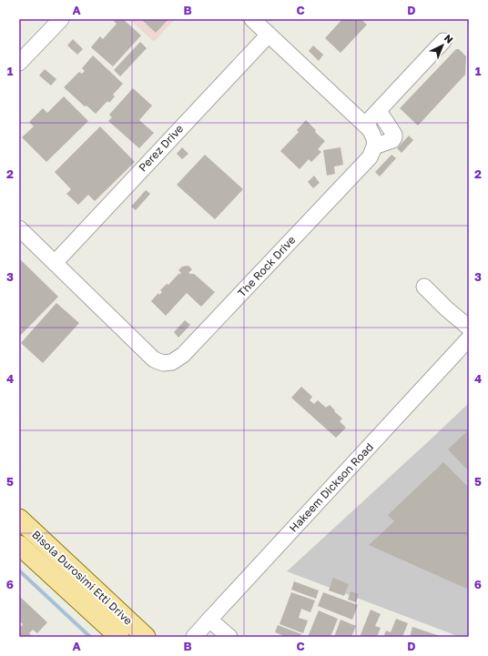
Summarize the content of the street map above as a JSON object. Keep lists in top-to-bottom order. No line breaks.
{"streets":{"main road":["Bisola Durosimi Etti Drive"],"street":["Perez Drive","The Rock Drive","Hakeem Dickson Road"]},"crossings":[["Perez Drive","The Rock Drive"]],"north":"top right","grid":{"columns":["A","B","C","D"],"rows":["1","2","3","4","5","6"]}}
